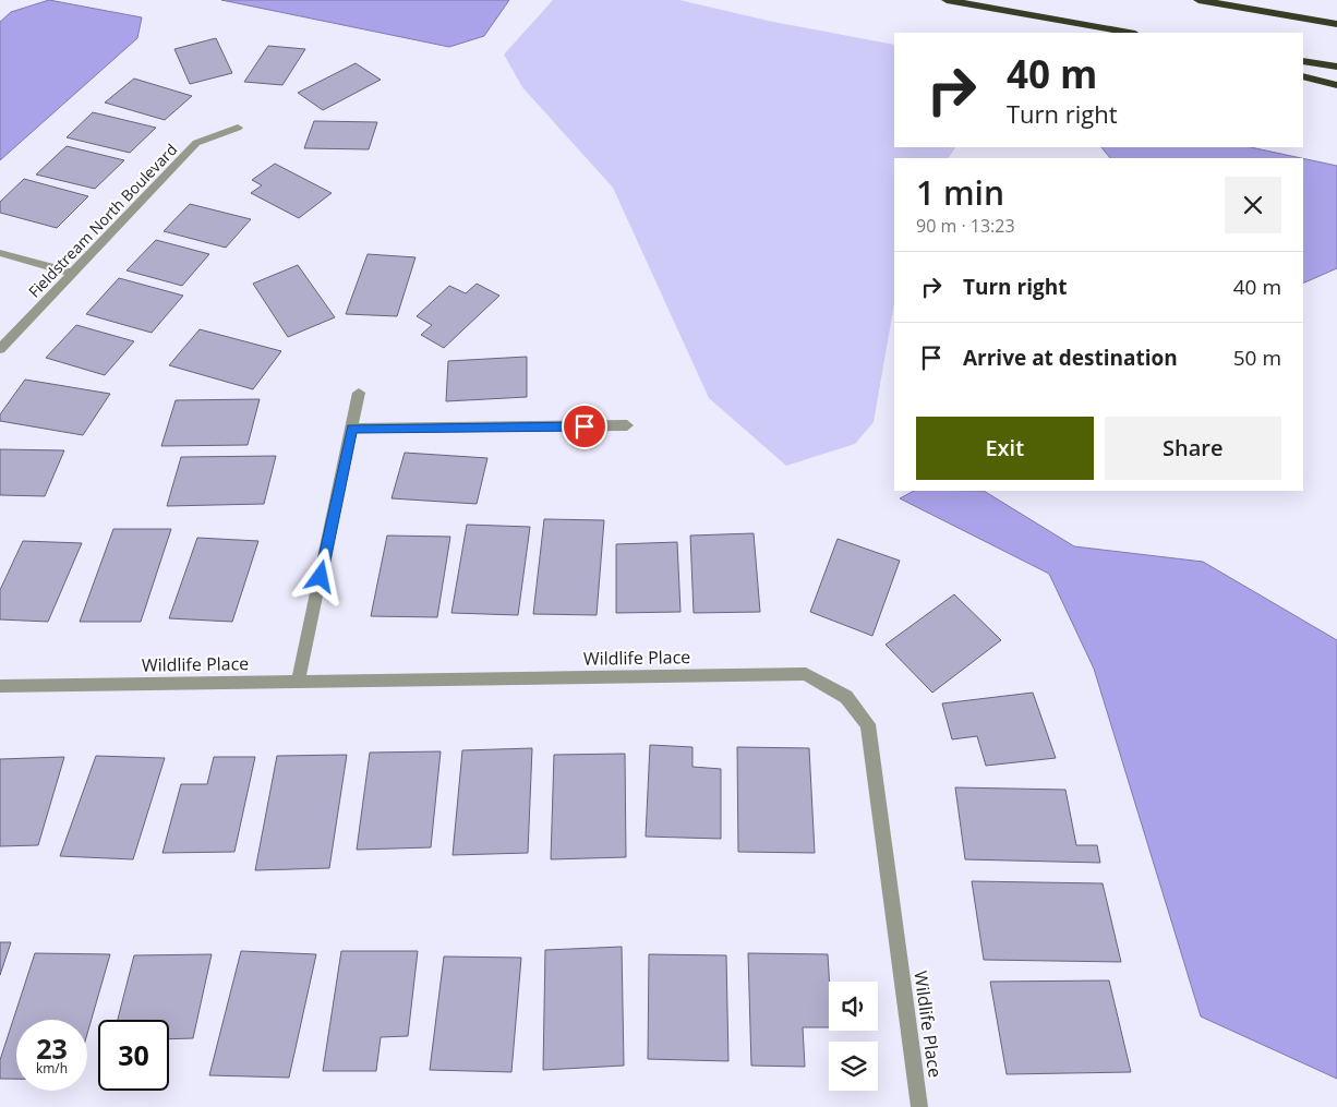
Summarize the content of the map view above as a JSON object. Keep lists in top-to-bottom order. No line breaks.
{"streets":{"street":["Fieldstream North Boulevard","Wildlife Place"]},"page":{"turn":["40 m","Turn right"],"heading":["1 min","90 m · 13:23"],"list":[{"name":"Turn right","value":"40 m"},{"name":"Arrive at destination","value":"50 m"}],"buttons":["Exit","Share"],"speed":"23 km/h","limit":"30"}}
